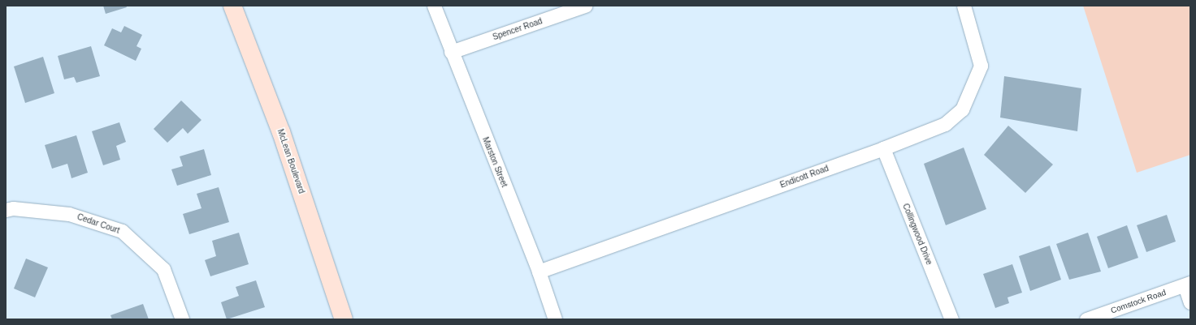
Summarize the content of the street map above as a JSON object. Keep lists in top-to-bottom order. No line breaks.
{"streets":{"main road":["McLean Boulevard"],"street":["Spencer Road","Marston Street","Endicott Road","Cedar Court","Collingwood Drive","Comstock Road"]},"crossings":[["Spencer Road","Marston Street"],["Marston Street","Endicott Road"],["Endicott Road","Collingwood Drive"]]}
